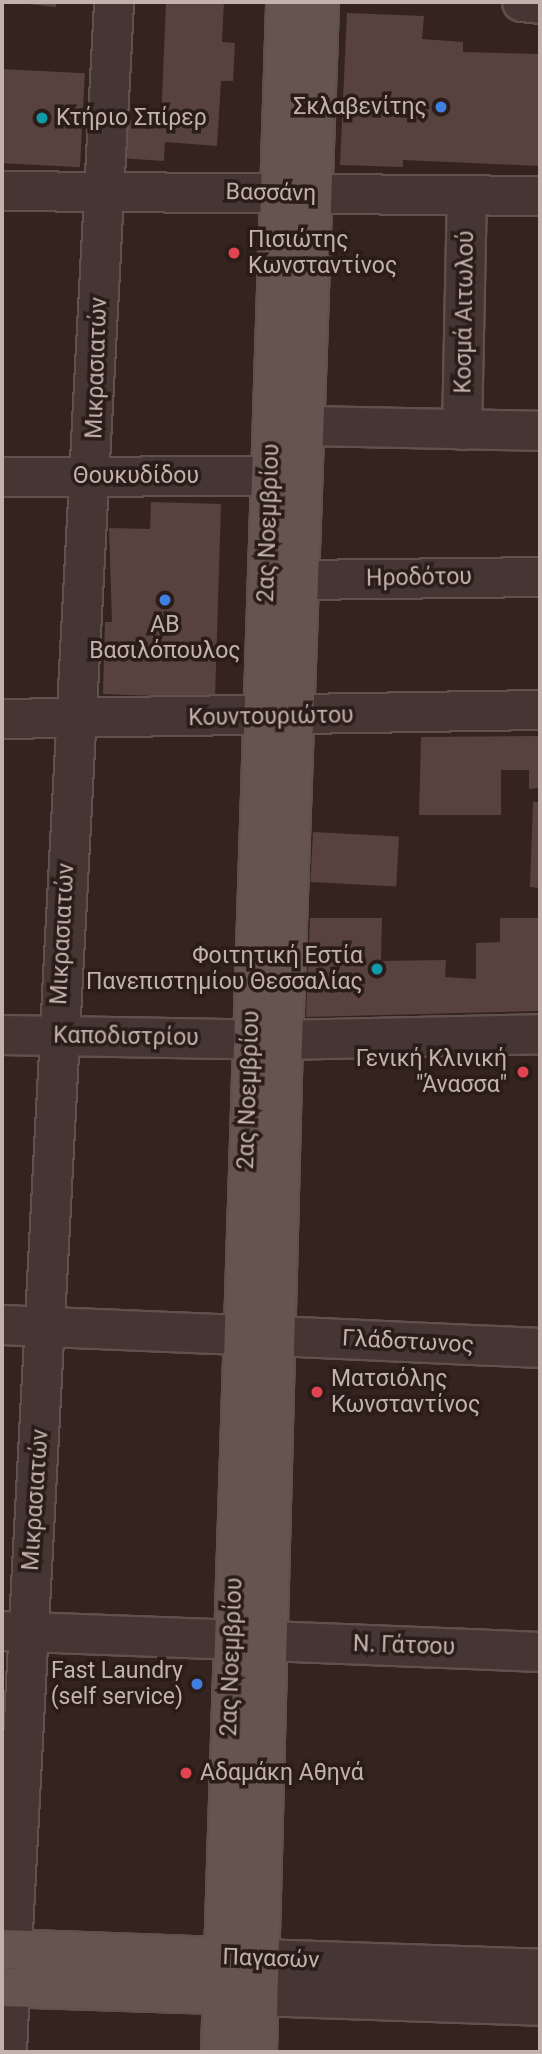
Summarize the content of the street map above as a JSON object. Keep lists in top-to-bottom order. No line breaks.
{"streets":{"main road":["2ας Νοεμβρίου","Παγασών"],"street":["Βασσάνη","Κοσμά Αιτωλού","Μικρασιατών","Θουκυδίδου","Ηροδότου","Κουντουριώτου","Καποδιστρίου","Γλάδστωνος","Ν. Γάτσου"]},"crossings":[["Βασσάνη","Κοσμά Αιτωλού"],["Βασσάνη","Μικρασιατών"],["Βασσάνη","2ας Νοεμβρίου"],["Μικρασιατών","Θουκυδίδου"],["Μικρασιατών","Κουντουριώτου"],["Μικρασιατών","Καποδιστρίου"],["Μικρασιατών","Γλάδστωνος"],["Μικρασιατών","Ν. Γάτσου"],["Μικρασιατών","Παγασών"],["Θουκυδίδου","2ας Νοεμβρίου"],["2ας Νοεμβρίου","Ηροδότου"],["2ας Νοεμβρίου","Κουντουριώτου"],["2ας Νοεμβρίου","Καποδιστρίου"],["2ας Νοεμβρίου","Γλάδστωνος"],["2ας Νοεμβρίου","Ν. Γάτσου"],["2ας Νοεμβρίου","Παγασών"]],"places":["Σκλαβενίτης","Κτήριο Σπίρερ","Πισιώτης Κωνσταντίνος","ΑΒ Βασιλόπουλος","Φοιτητική Εστία Πανεπιστημίου Θεσσαλίας","Γενική Κλινική \"Άνασσα\"","Ματσιόλης Κωνσταντίνος","Fast Laundry (self service)","Αδαμάκη Αθηνά"]}
